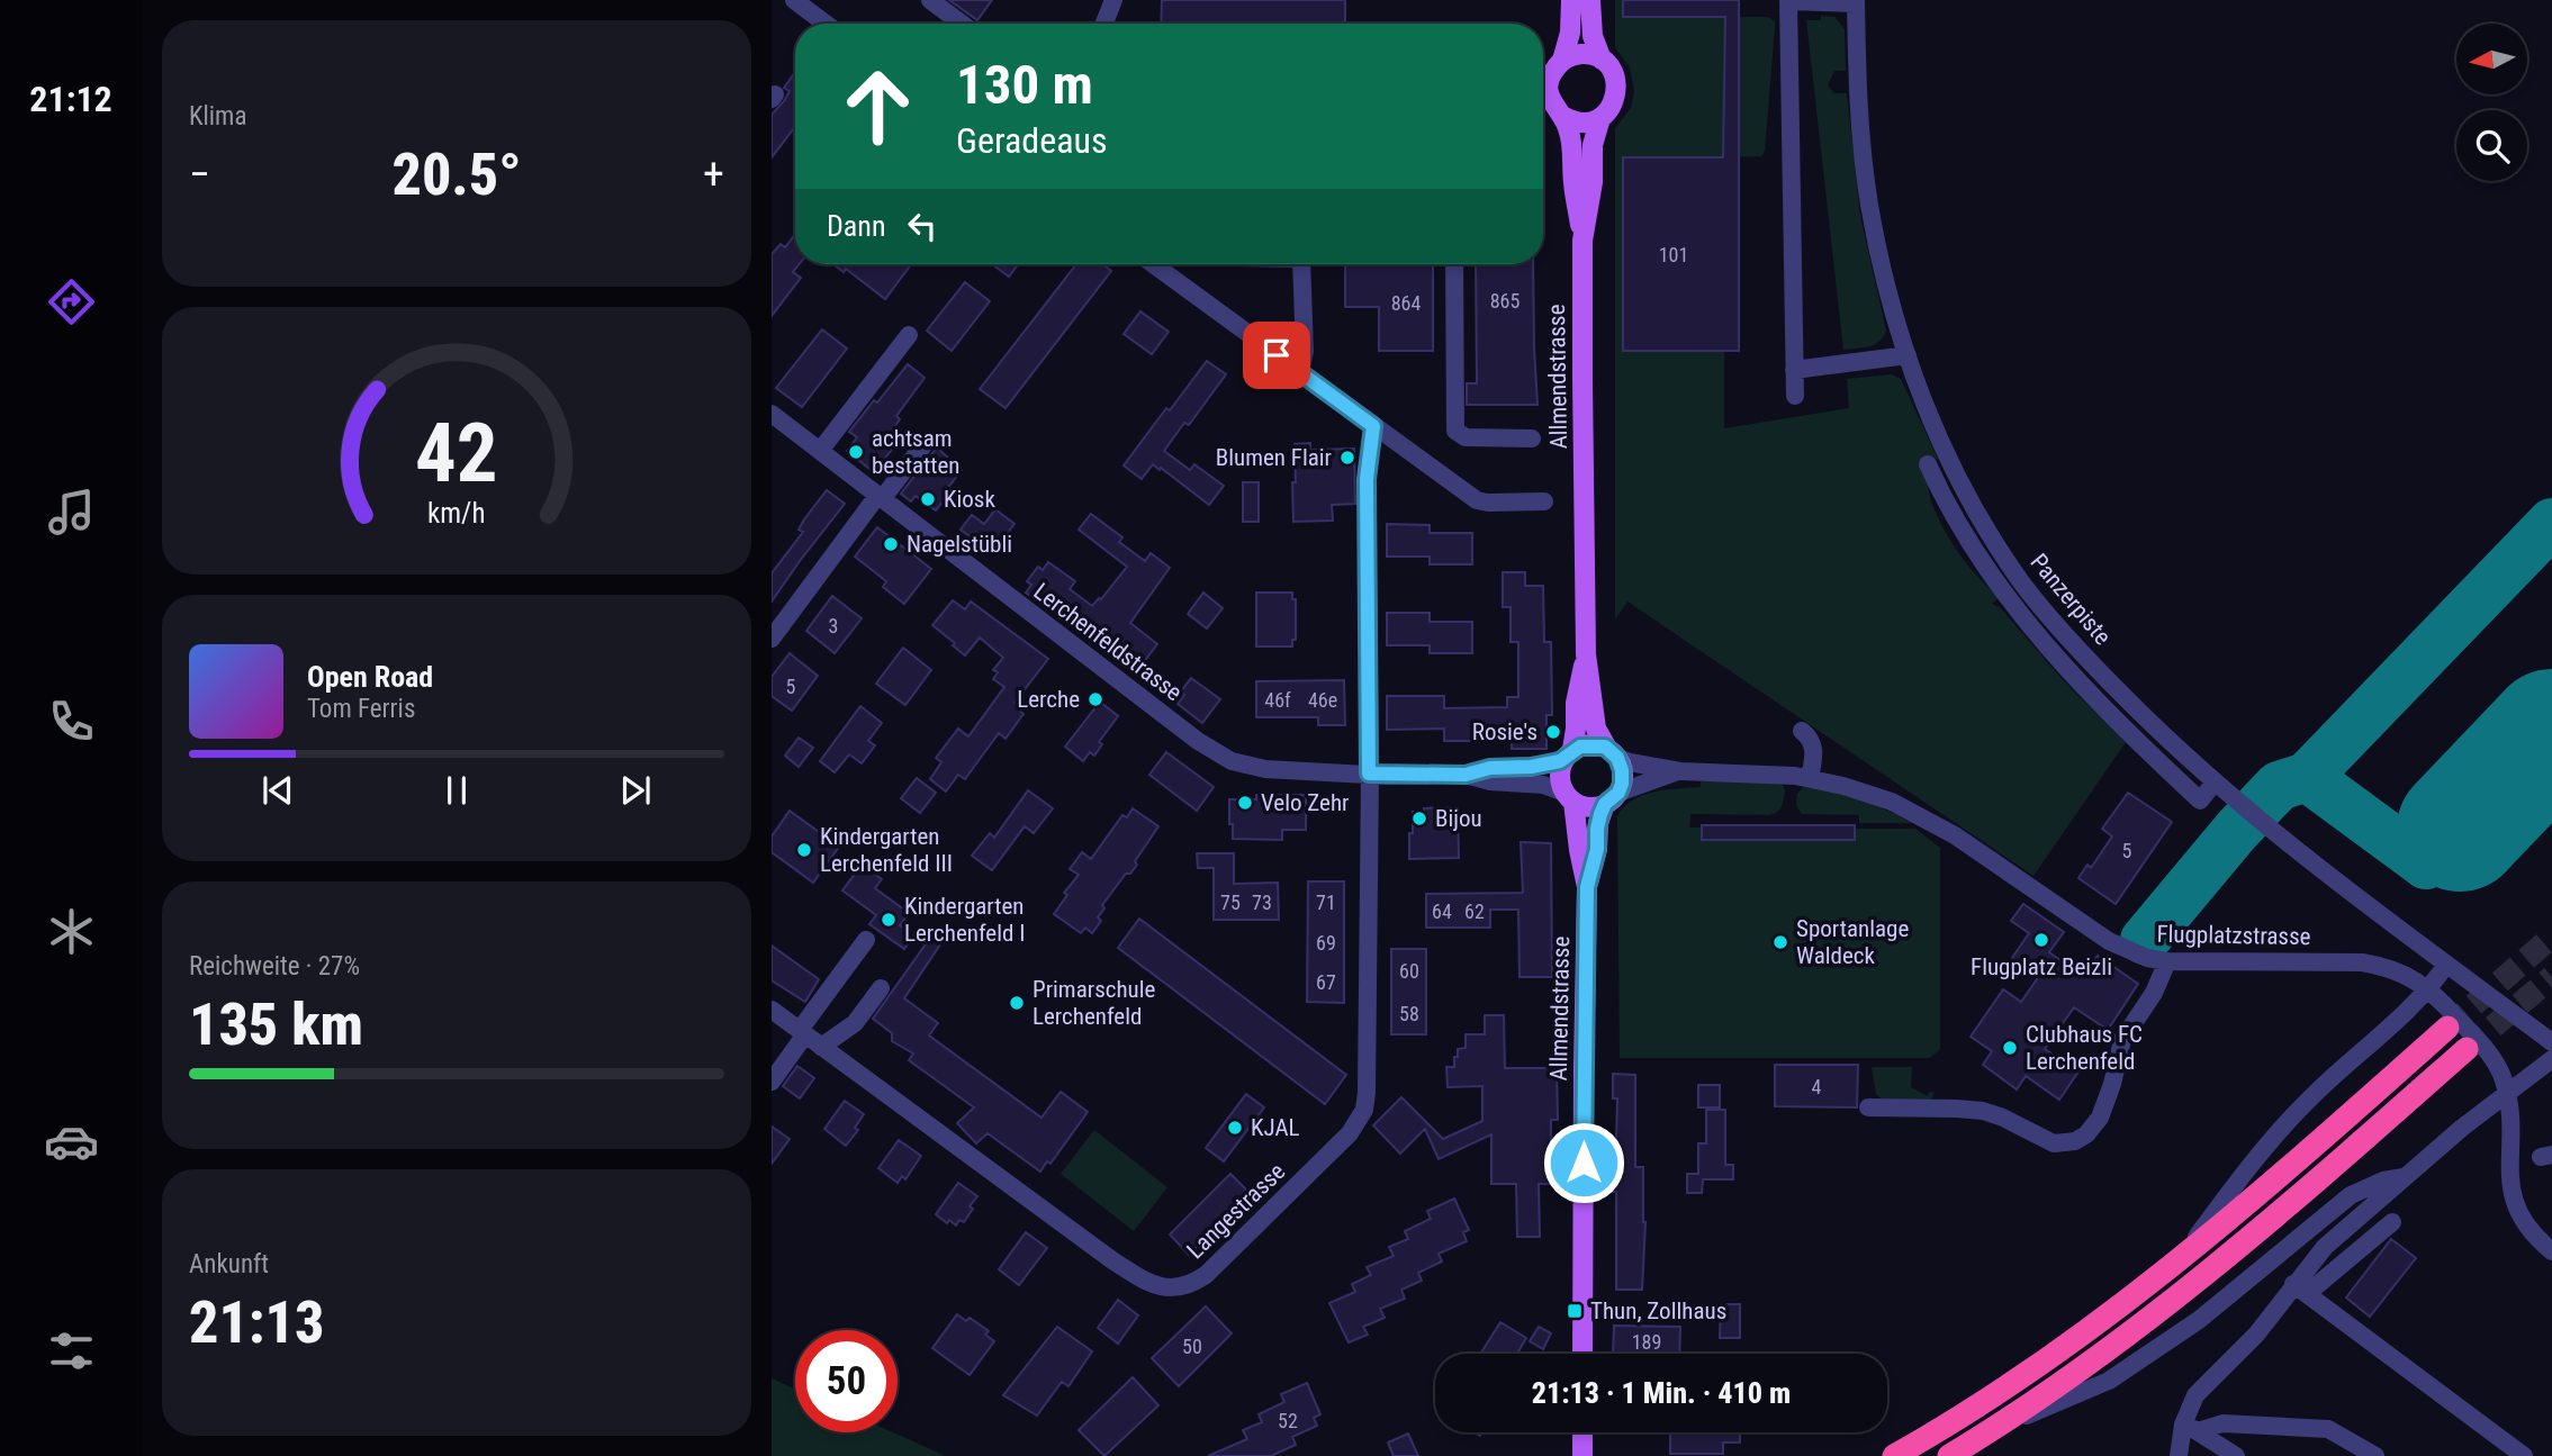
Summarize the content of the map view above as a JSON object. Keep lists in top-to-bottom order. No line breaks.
{"streets":{"main road":["Allmendstrasse"],"street":["Panzerpiste","Lerchenfeldstrasse","Flugplatzstrasse","Langestrasse"]},"crossings":[["Allmendstrasse","Lerchenfeldstrasse"],["Allmendstrasse","Flugplatzstrasse"],["Lerchenfeldstrasse","Flugplatzstrasse"],["Lerchenfeldstrasse","Langestrasse"]],"places":{"other":["achtsam bestatten","Blumen Flair","Kiosk","Nagelstübli","Lerche","Rosie's","Velo Zehr","Bijou","Kindergarten Lerchenfeld III","Kindergarten Lerchenfeld I","Flugplatz Beizli","Sportanlage Waldeck","Primarschule Lerchenfeld","Clubhaus FC Lerchenfeld","KJAL"],"transit":["Thun, Zollhaus"]},"house_numbers":["101","865","864","3","5","46f","46e","5","75","73","71","64","62","69","60","67","58","4","189","50","52"],"north":"left","page":{"tabs":"21:12","tile":["Klima",["Reichweite · 27%","135 km"],["Ankunft","21:13"]],"turn":["130 m","Geradeaus"],"heat":["−","20.5°","+"],"then":"Dann","song":["Open Road","Tom Ferris"],"limit":"50","trip":"21:13 · 1 Min. · 410 m","gauge":["42","km/h"]}}
